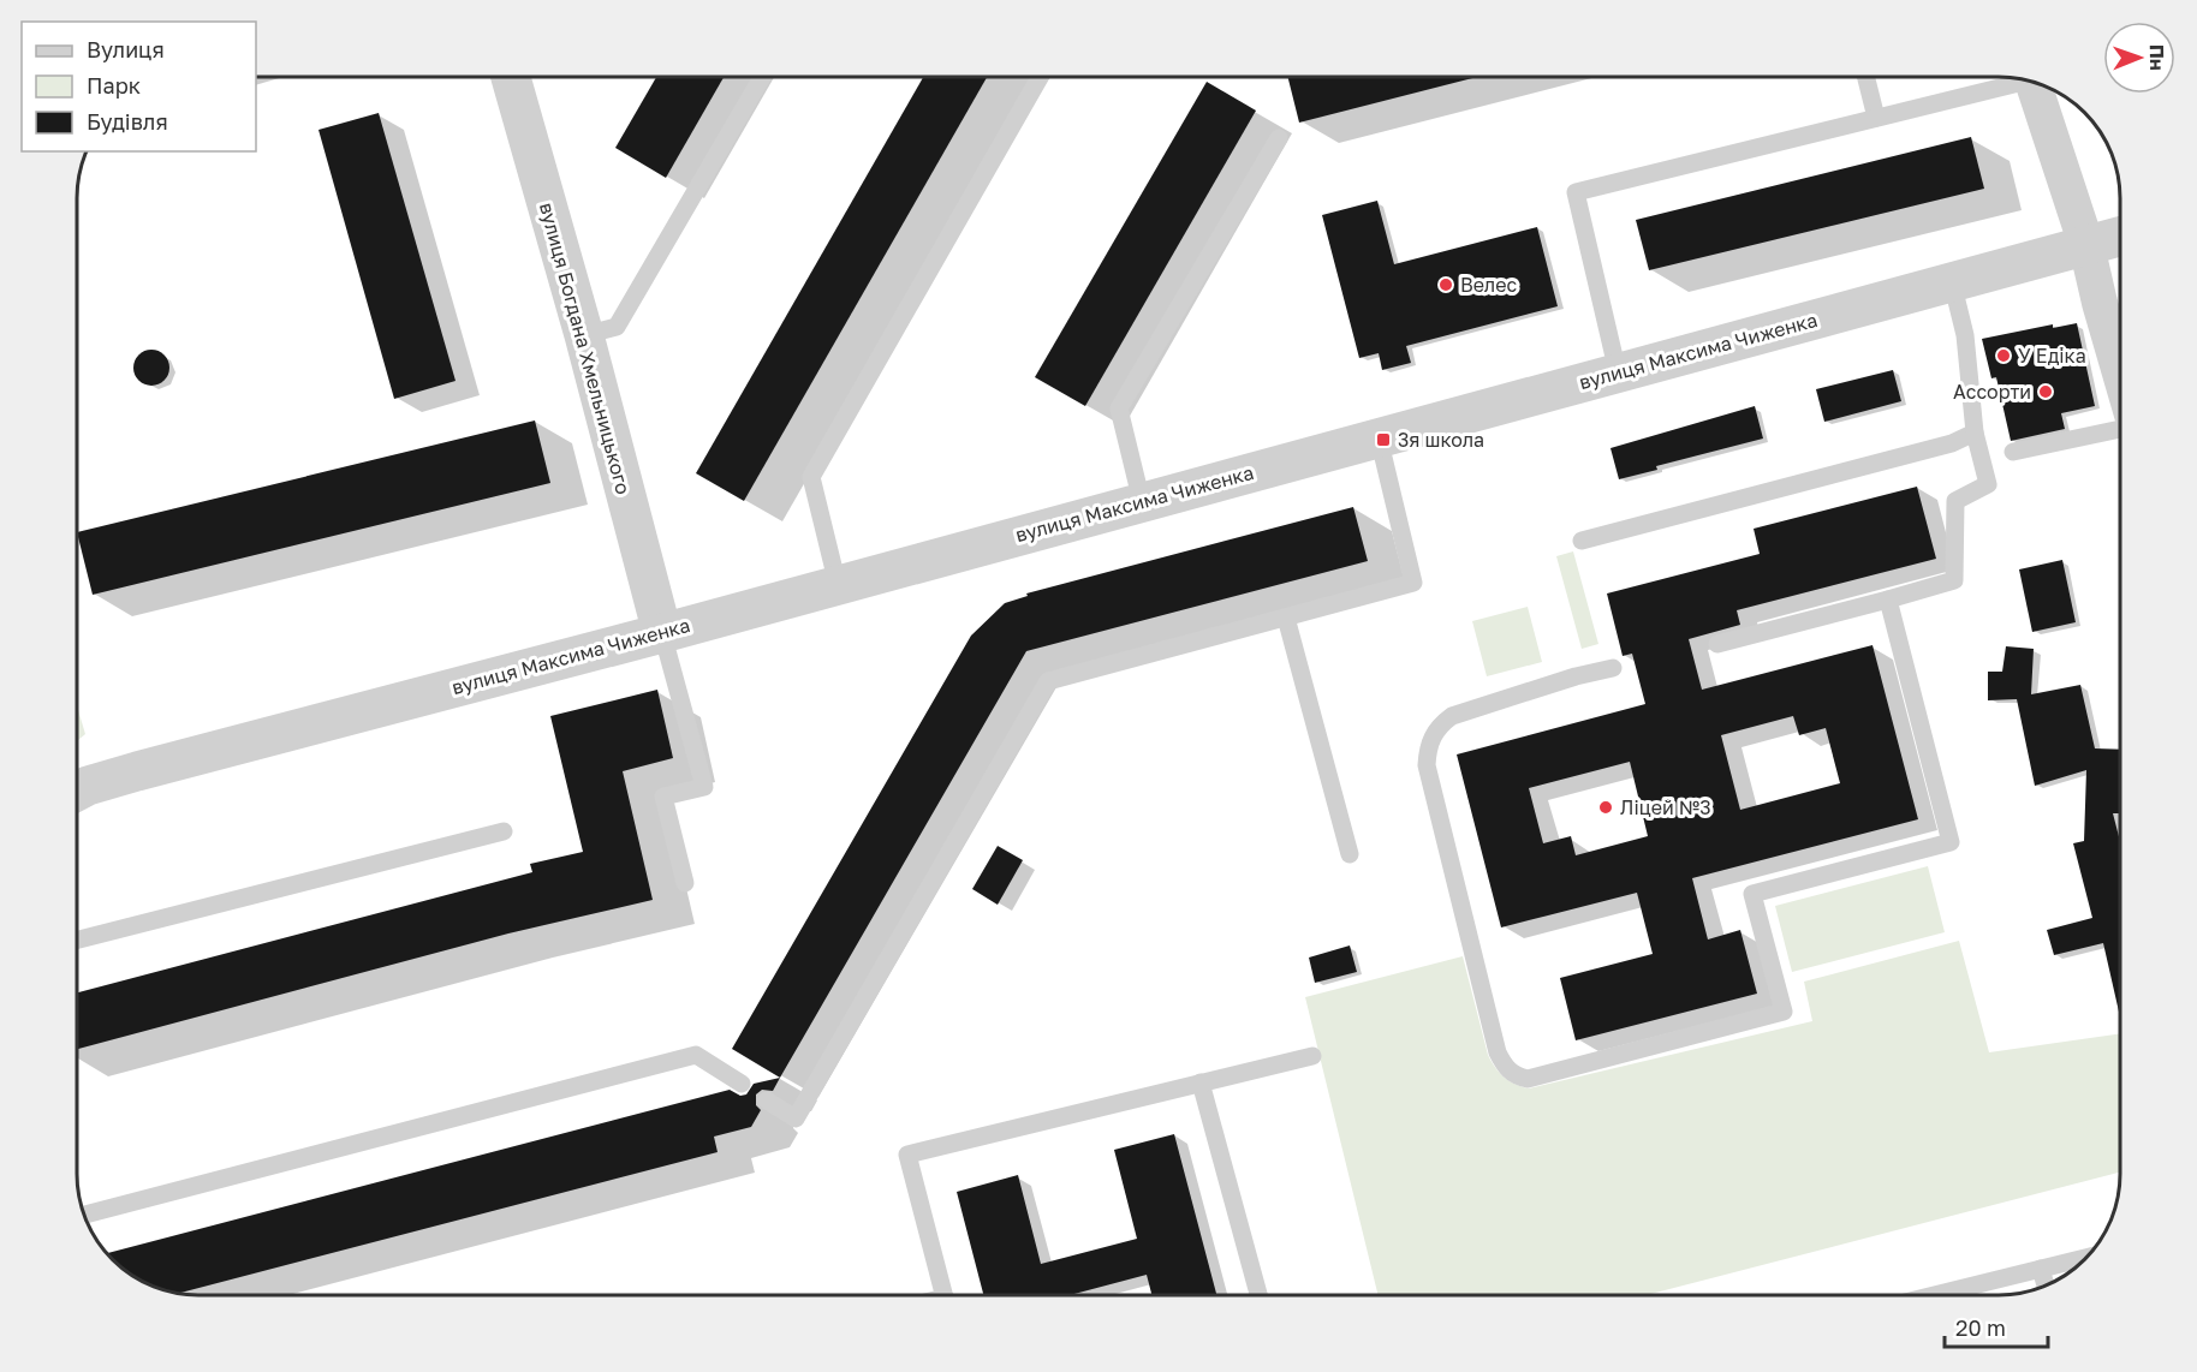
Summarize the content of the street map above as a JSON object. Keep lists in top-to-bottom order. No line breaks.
{"streets":{"street":["вулиця Богдана Хмельницького","вулиця Максима Чиженка"]},"crossings":[["вулиця Богдана Хмельницького","вулиця Максима Чиженка"]],"places":{"other":["Велес","У Едіка","Ассорти","Ліцей №3"],"transit":["3я школа"]},"legend":["Вулиця","Парк","Будівля"],"scale_bar":"20 m","north":"right"}
